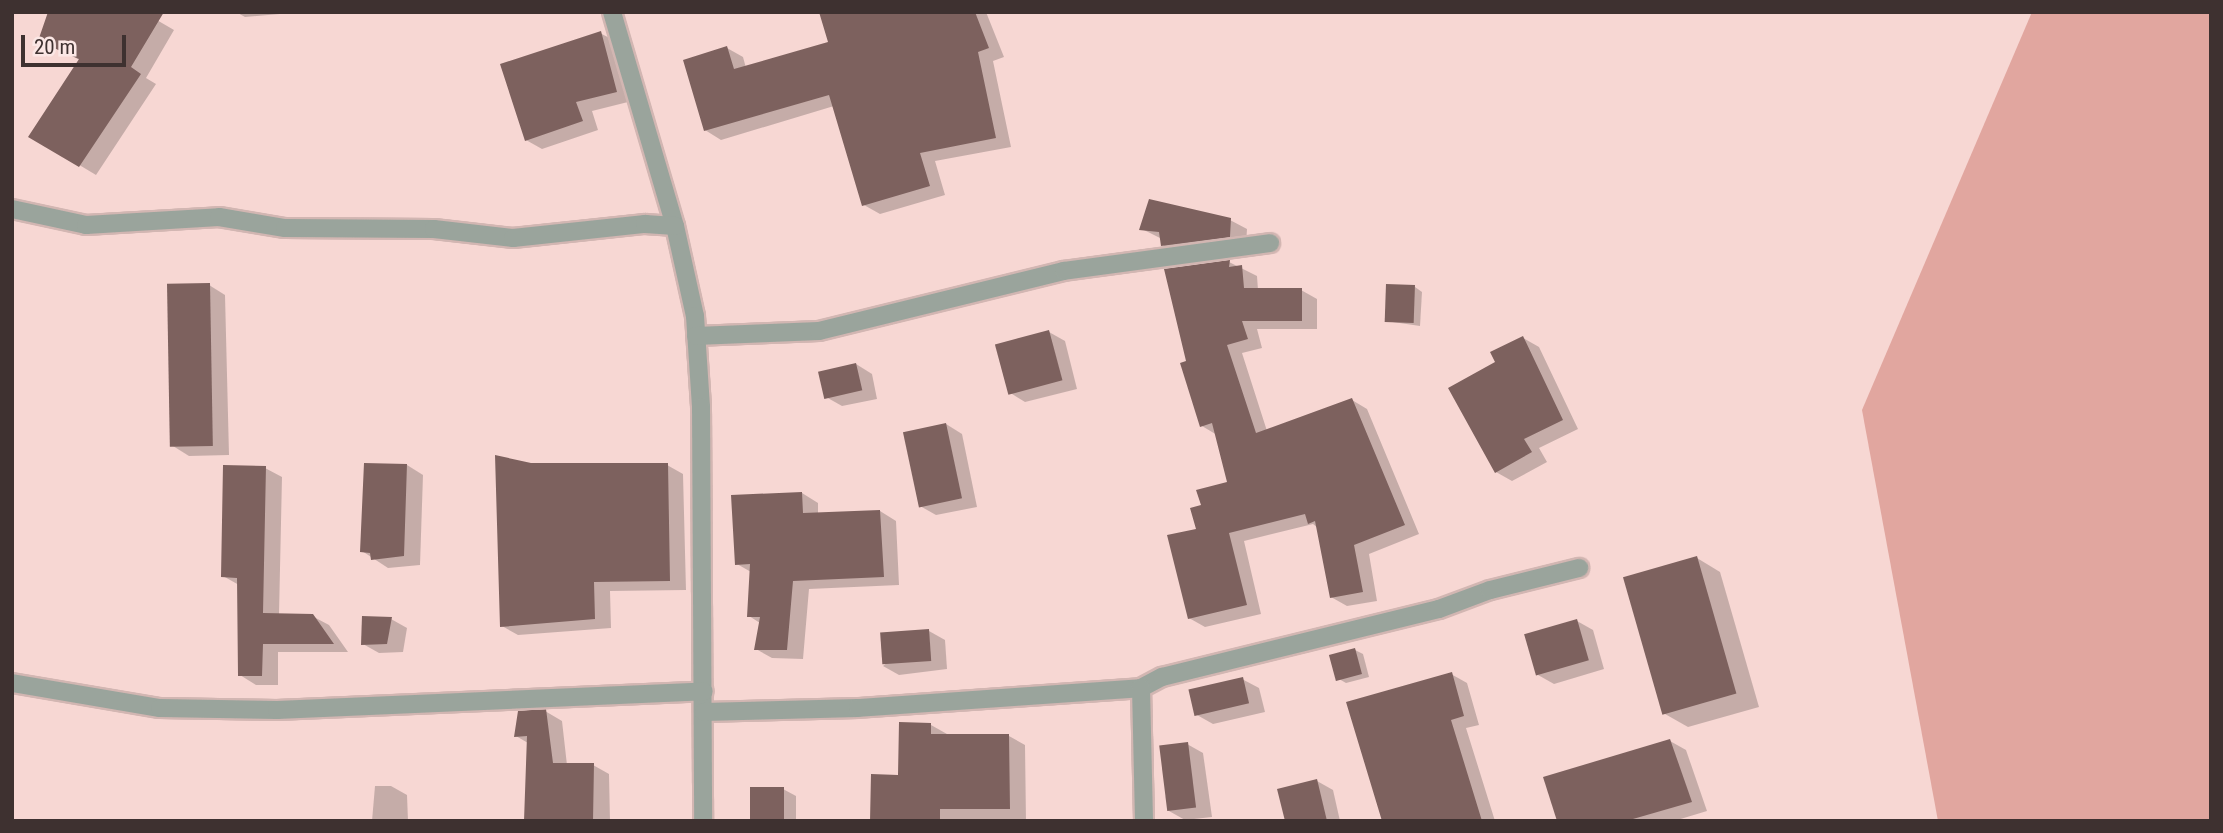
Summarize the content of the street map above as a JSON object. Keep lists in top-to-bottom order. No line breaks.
{"scale_bar":"20 m"}
